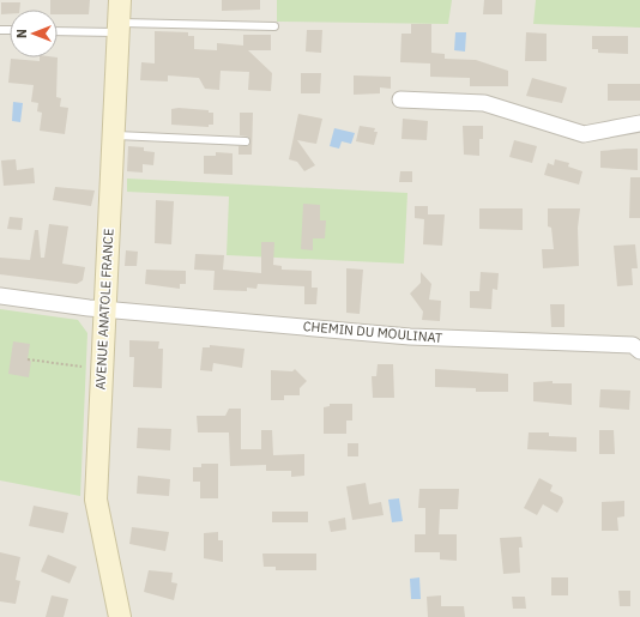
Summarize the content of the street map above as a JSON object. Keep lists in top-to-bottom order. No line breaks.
{"streets":{"street":["AVENUE ANATOLE FRANCE","CHEMIN DU MOULINAT"]},"crossings":[["AVENUE ANATOLE FRANCE","CHEMIN DU MOULINAT"]],"north":"left"}
